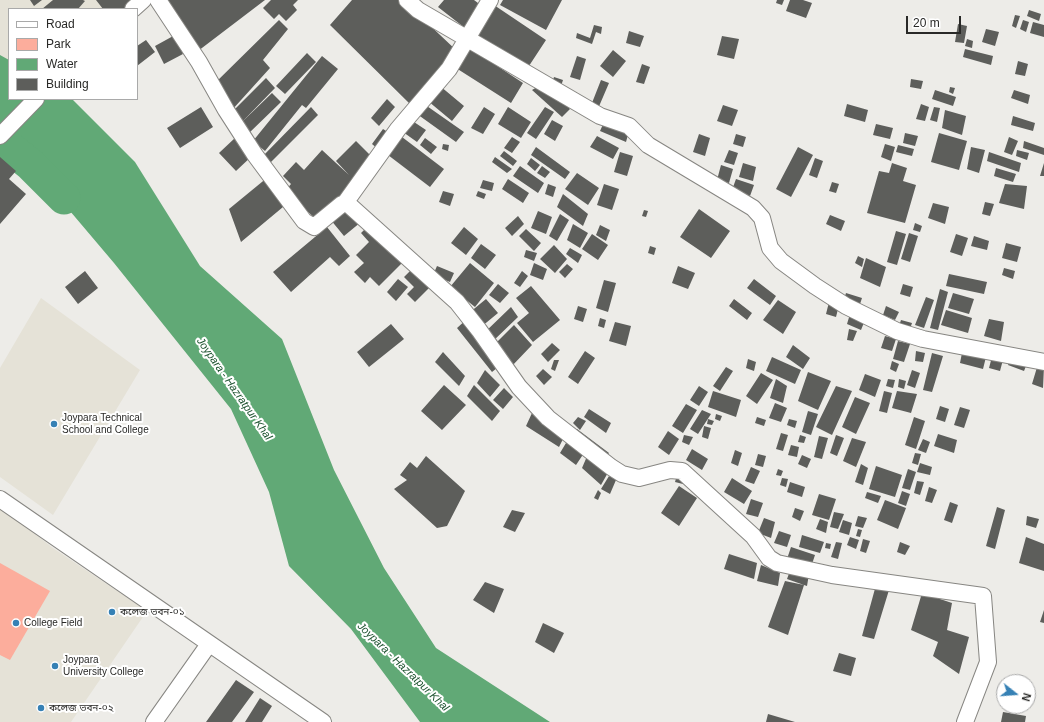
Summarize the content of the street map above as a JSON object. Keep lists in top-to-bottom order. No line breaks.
{"water":["Joypara - Hazratpur Khal"],"places":["Joypara Technical School and College","কলেজ ভবন-০১","College Field","Joypara University College","কলেজ ভবন-০২"],"legend":["Road","Park","Water","Building"],"scale_bar":"20 m","north":"right"}
